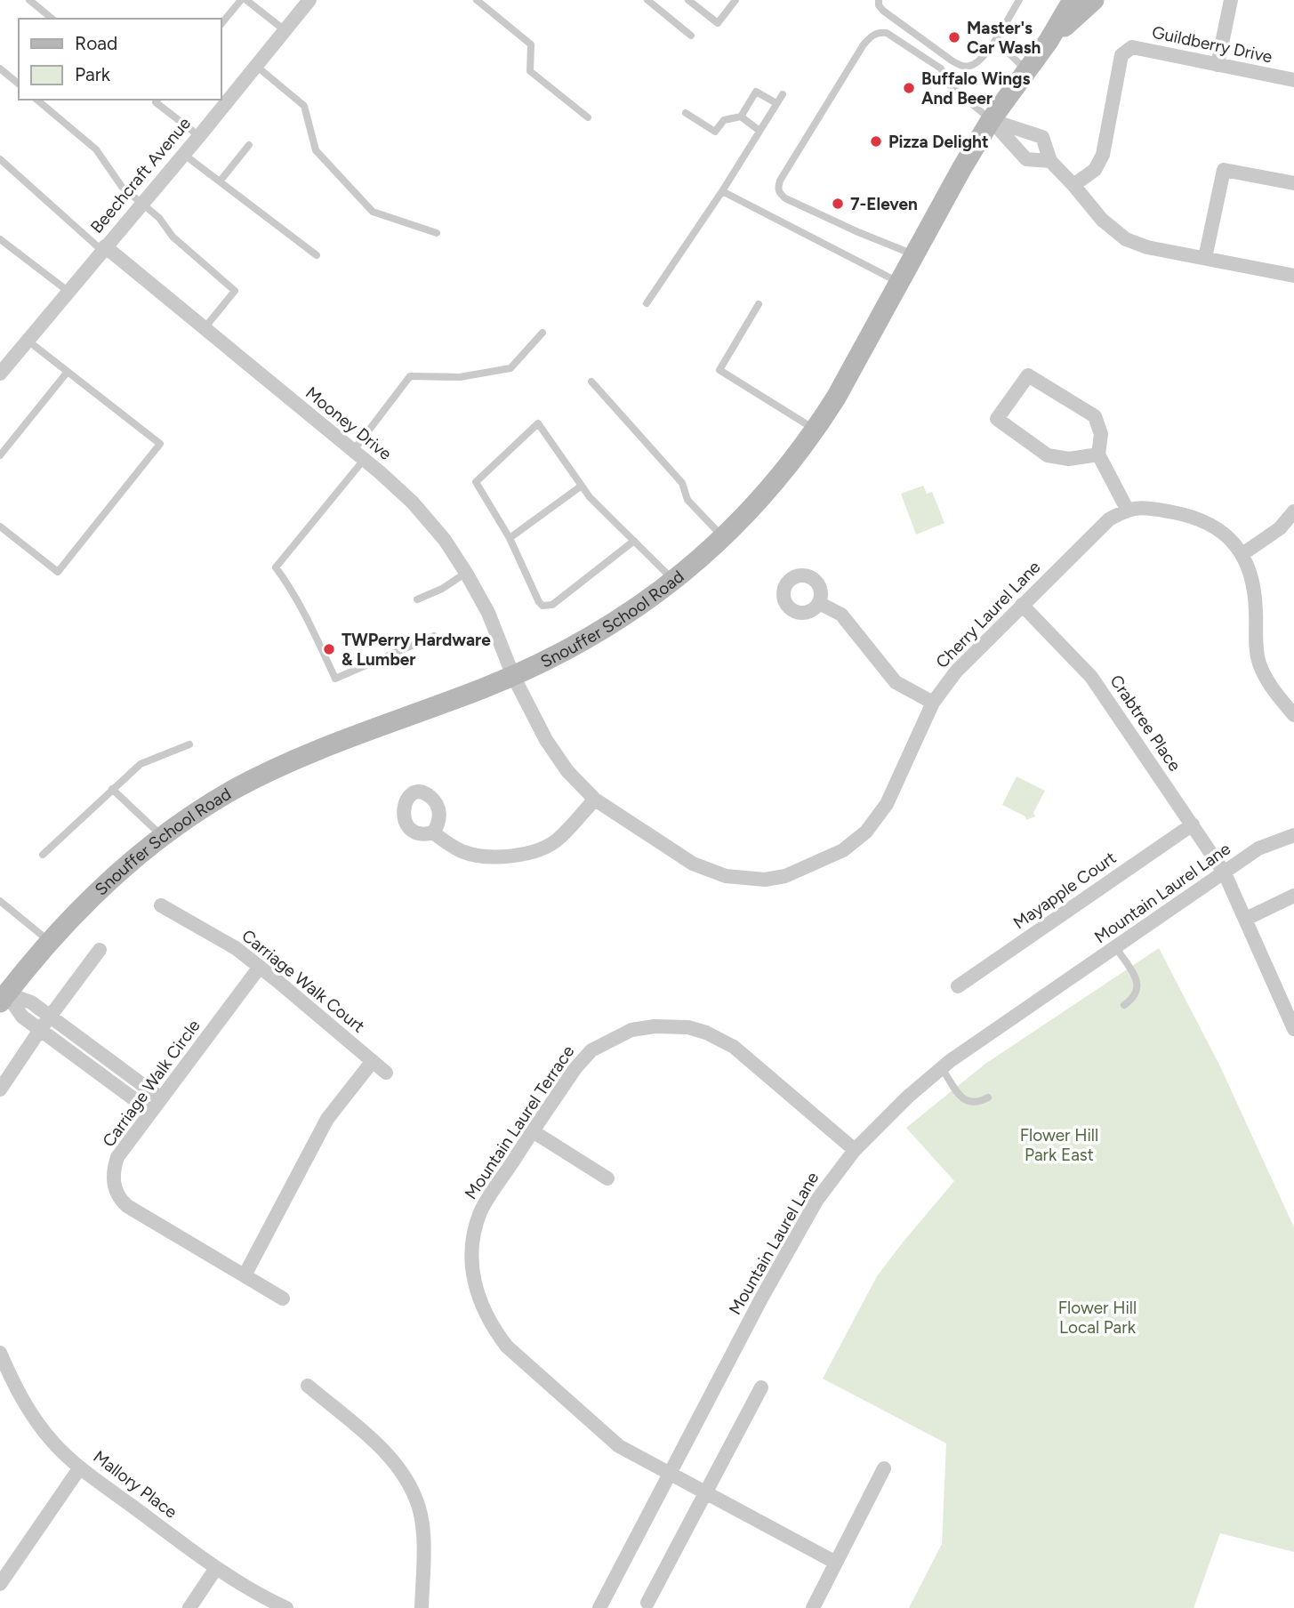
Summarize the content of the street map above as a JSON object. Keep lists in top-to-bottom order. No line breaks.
{"streets":{"main road":["Snouffer School Road"],"street":["Guildberry Drive","Beechcraft Avenue","Mooney Drive","Cherry Laurel Lane","Crabtree Place","Mayapple Court","Mountain Laurel Lane","Carriage Walk Court","Carriage Walk Circle","Mountain Laurel Terrace","Mallory Place"]},"crossings":[["Beechcraft Avenue","Mooney Drive"],["Mooney Drive","Cherry Laurel Lane"],["Mooney Drive","Snouffer School Road"],["Cherry Laurel Lane","Snouffer School Road"],["Cherry Laurel Lane","Crabtree Place"],["Crabtree Place","Mayapple Court"],["Crabtree Place","Mountain Laurel Lane"],["Mountain Laurel Lane","Mountain Laurel Terrace"],["Carriage Walk Court","Carriage Walk Circle"]],"parks":["Flower Hill Park East","Flower Hill Local Park"],"places":["Master's Car Wash","Buffalo Wings And Beer","Pizza Delight","7-Eleven","TWPerry Hardware & Lumber"],"legend":["Road","Park"]}
